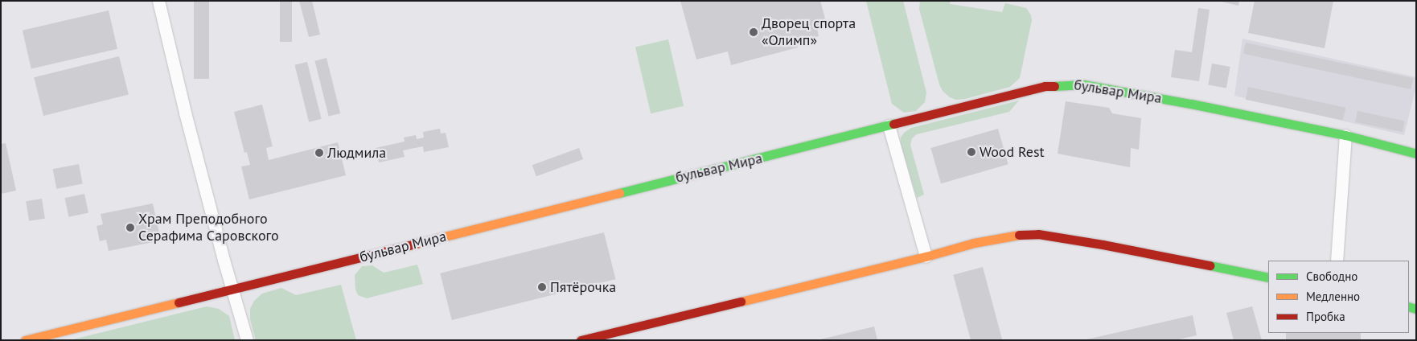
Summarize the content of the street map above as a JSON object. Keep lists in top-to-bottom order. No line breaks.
{"streets":{"street":["бульвар Мира"]},"places":["Дворец спорта «Олимп»","Wood Rest","Людмила","Храм Преподобного Серафима Саровского","Пятёрочка"],"legend":["Свободно","Медленно","Пробка"]}
